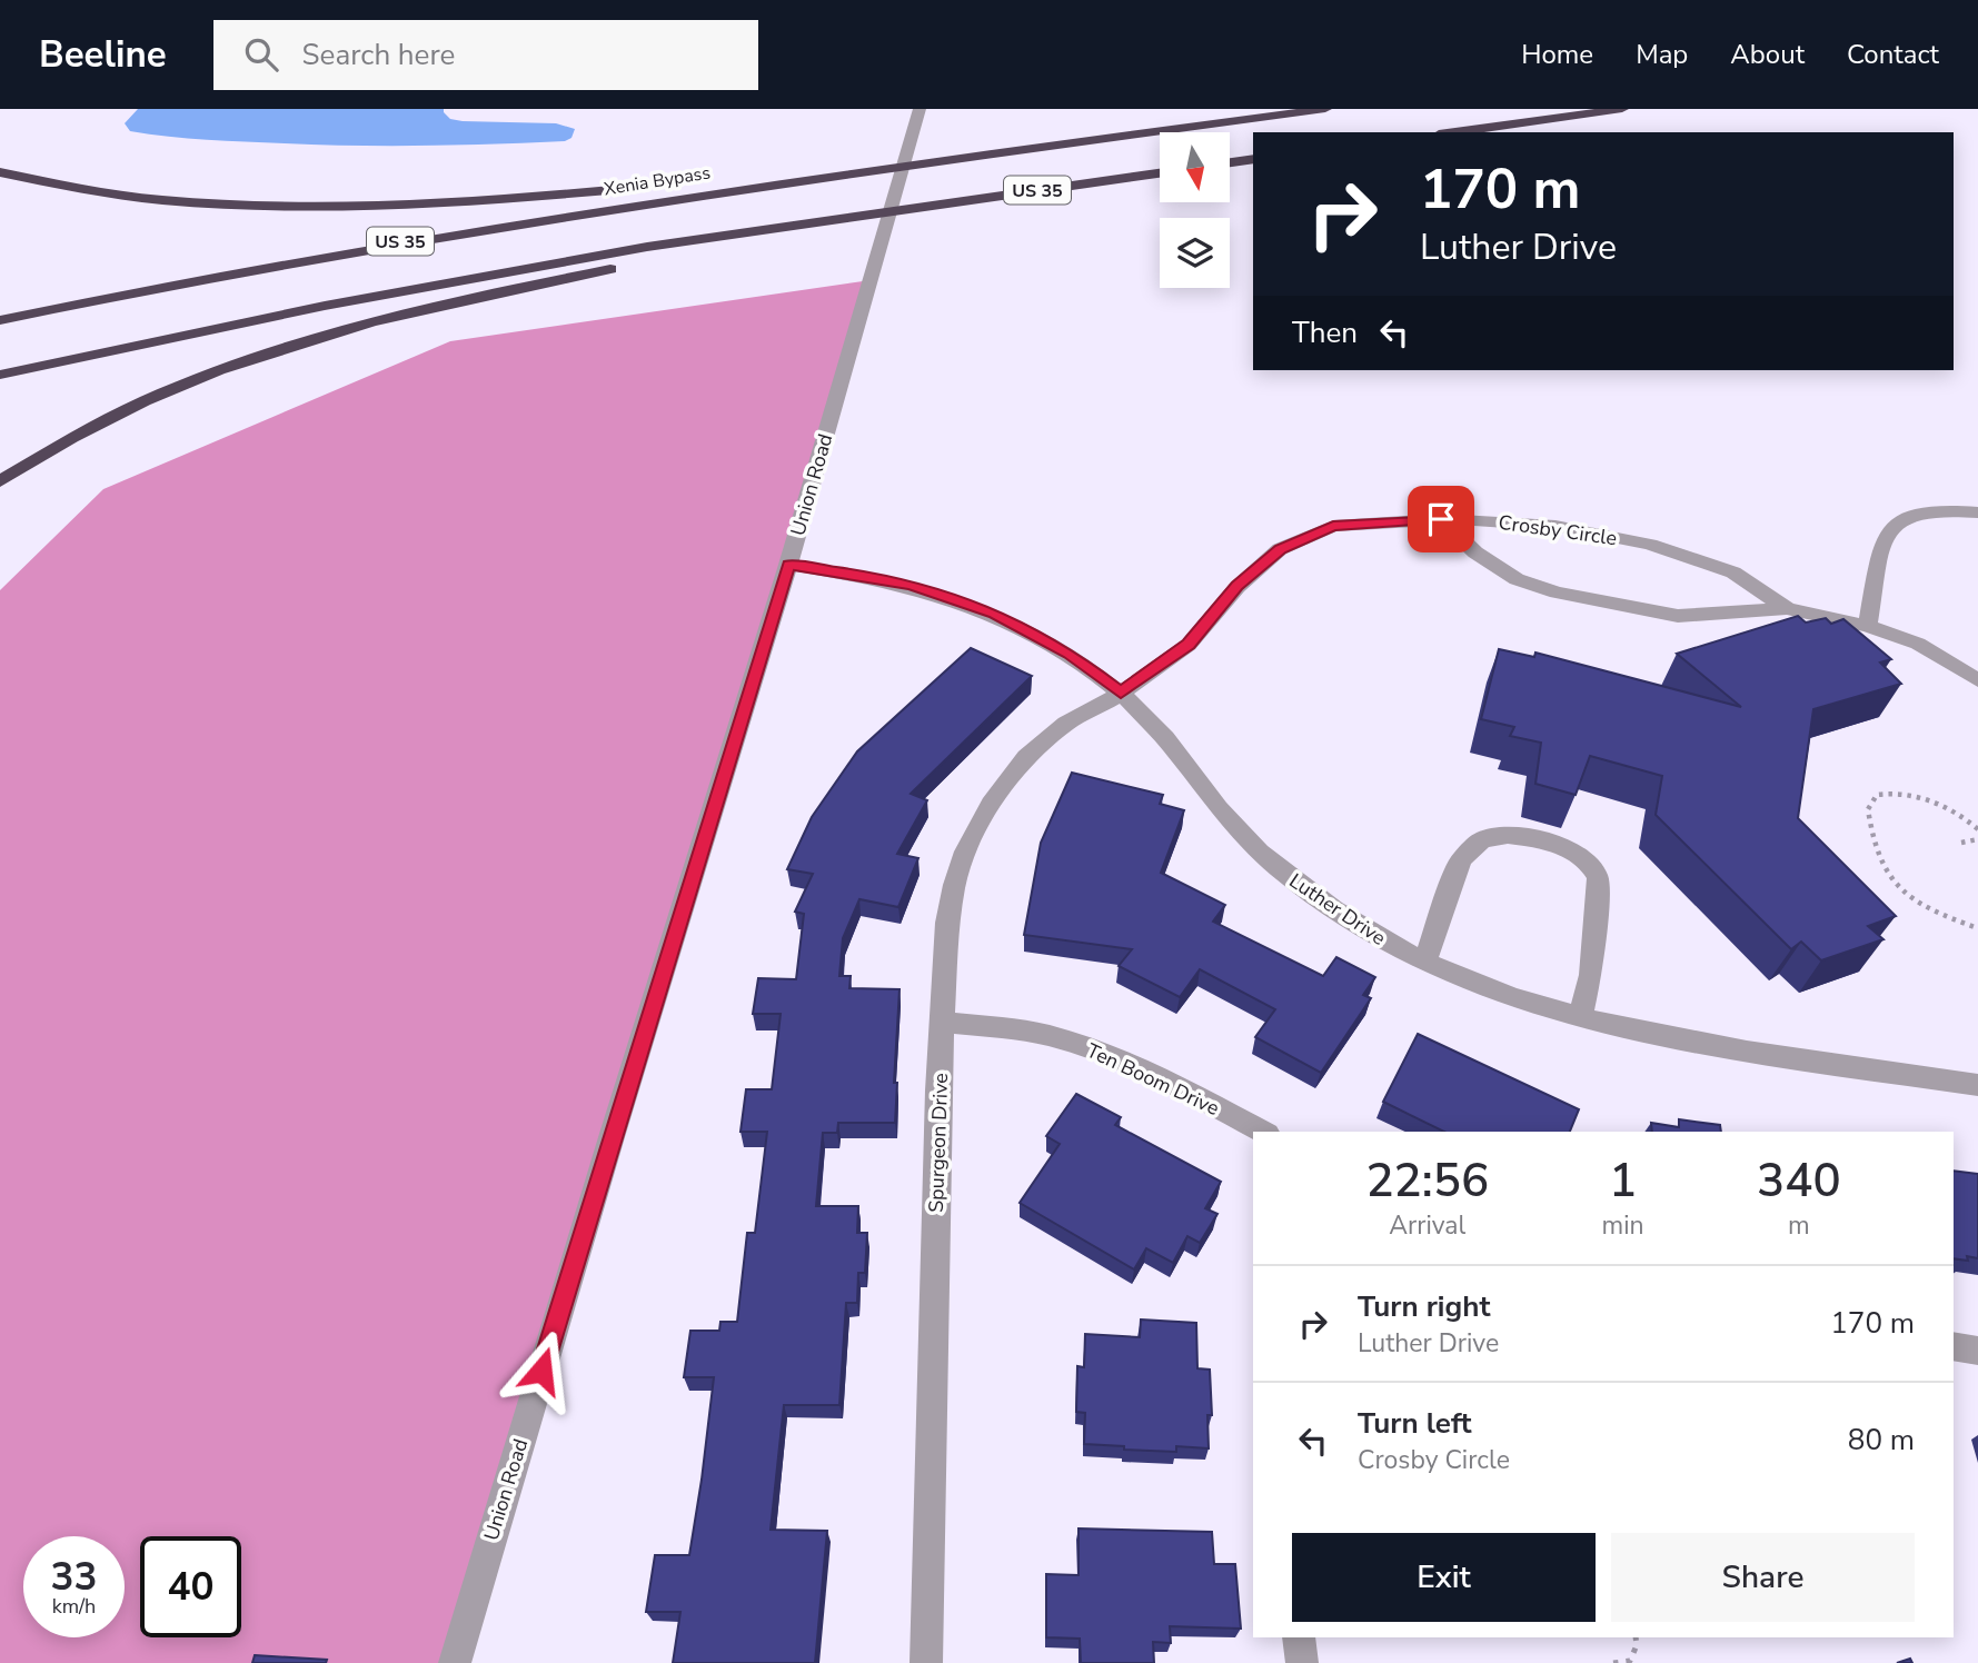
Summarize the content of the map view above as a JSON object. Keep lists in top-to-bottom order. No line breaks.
{"streets":{"highway":["Xenia Bypass","US 35"],"street":["Union Road","Crosby Circle","Luther Drive","Ten Boom Drive","Spurgeon Drive"]},"crossings":[["Union Road","Luther Drive"],["Crosby Circle","Luther Drive"],["Crosby Circle","Spurgeon Drive"],["Luther Drive","Spurgeon Drive"],["Ten Boom Drive","Spurgeon Drive"]],"north":"bottom","page":{"header":"Beeline","search":"Search here","nav":["Home","Map","About","Contact"],"turn":["170 m","Luther Drive"],"then":"Then","eta":["22:56","Arrival","1","min","340","m"],"list":[{"name":"Turn right","note":"Luther Drive","value":"170 m"},{"name":"Turn left","note":"Crosby Circle","value":"80 m"}],"buttons":["Exit","Share"],"speed":"33 km/h","limit":"40"}}
